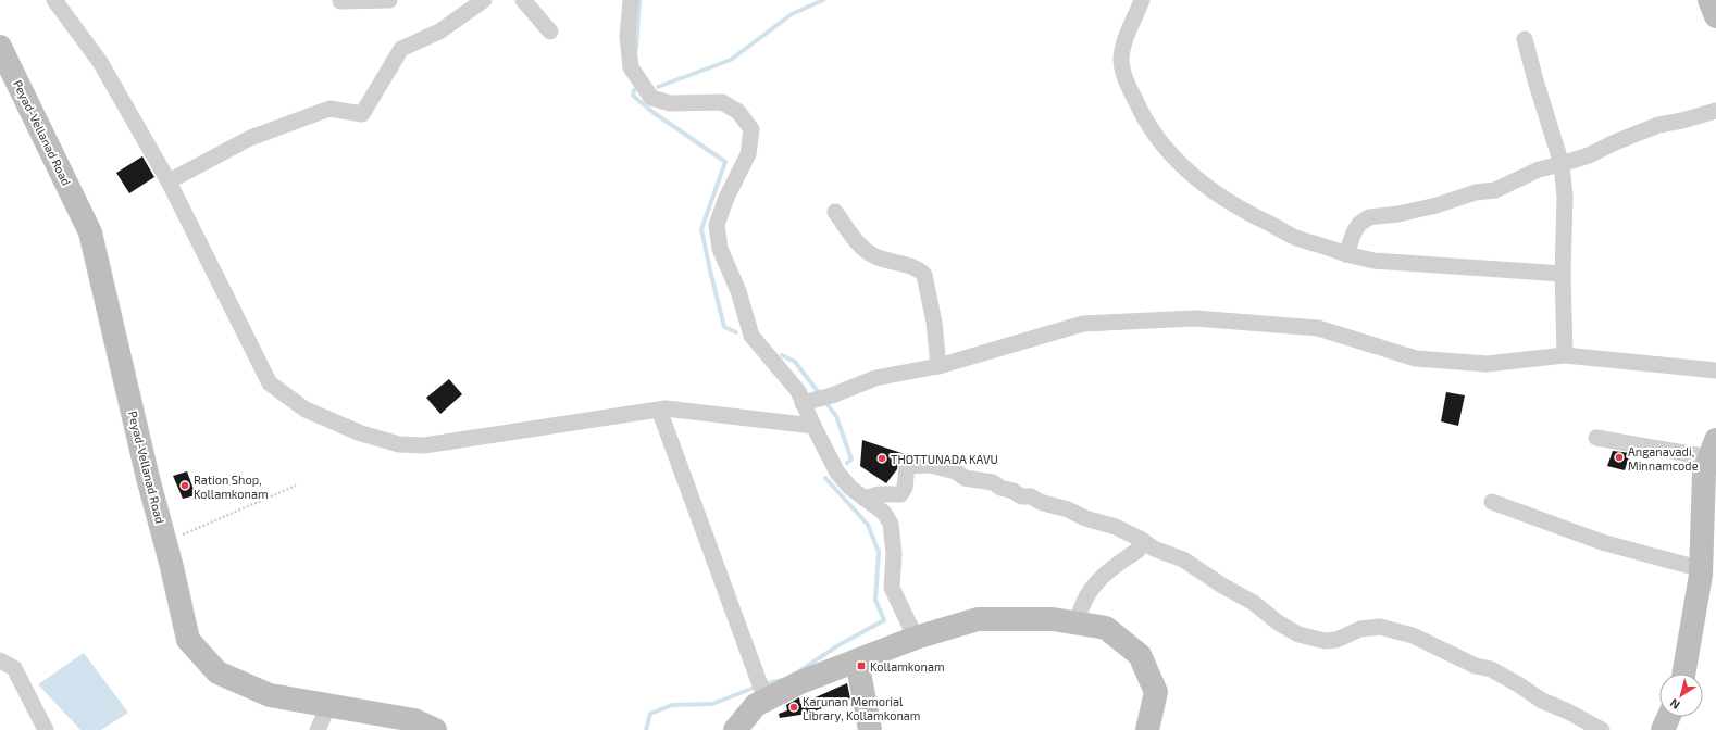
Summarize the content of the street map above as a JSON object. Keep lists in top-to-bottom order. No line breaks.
{"streets":{"main road":["Peyad-Vellanad Road"]},"places":{"other":["Anganavadi, Minnamcode","THOTTUNADA KAVU","Ration Shop, Kollamkonam","Karunan Memorial Library, Kollamkonam"],"transit":["Kollamkonam"]},"north":"bottom left"}
